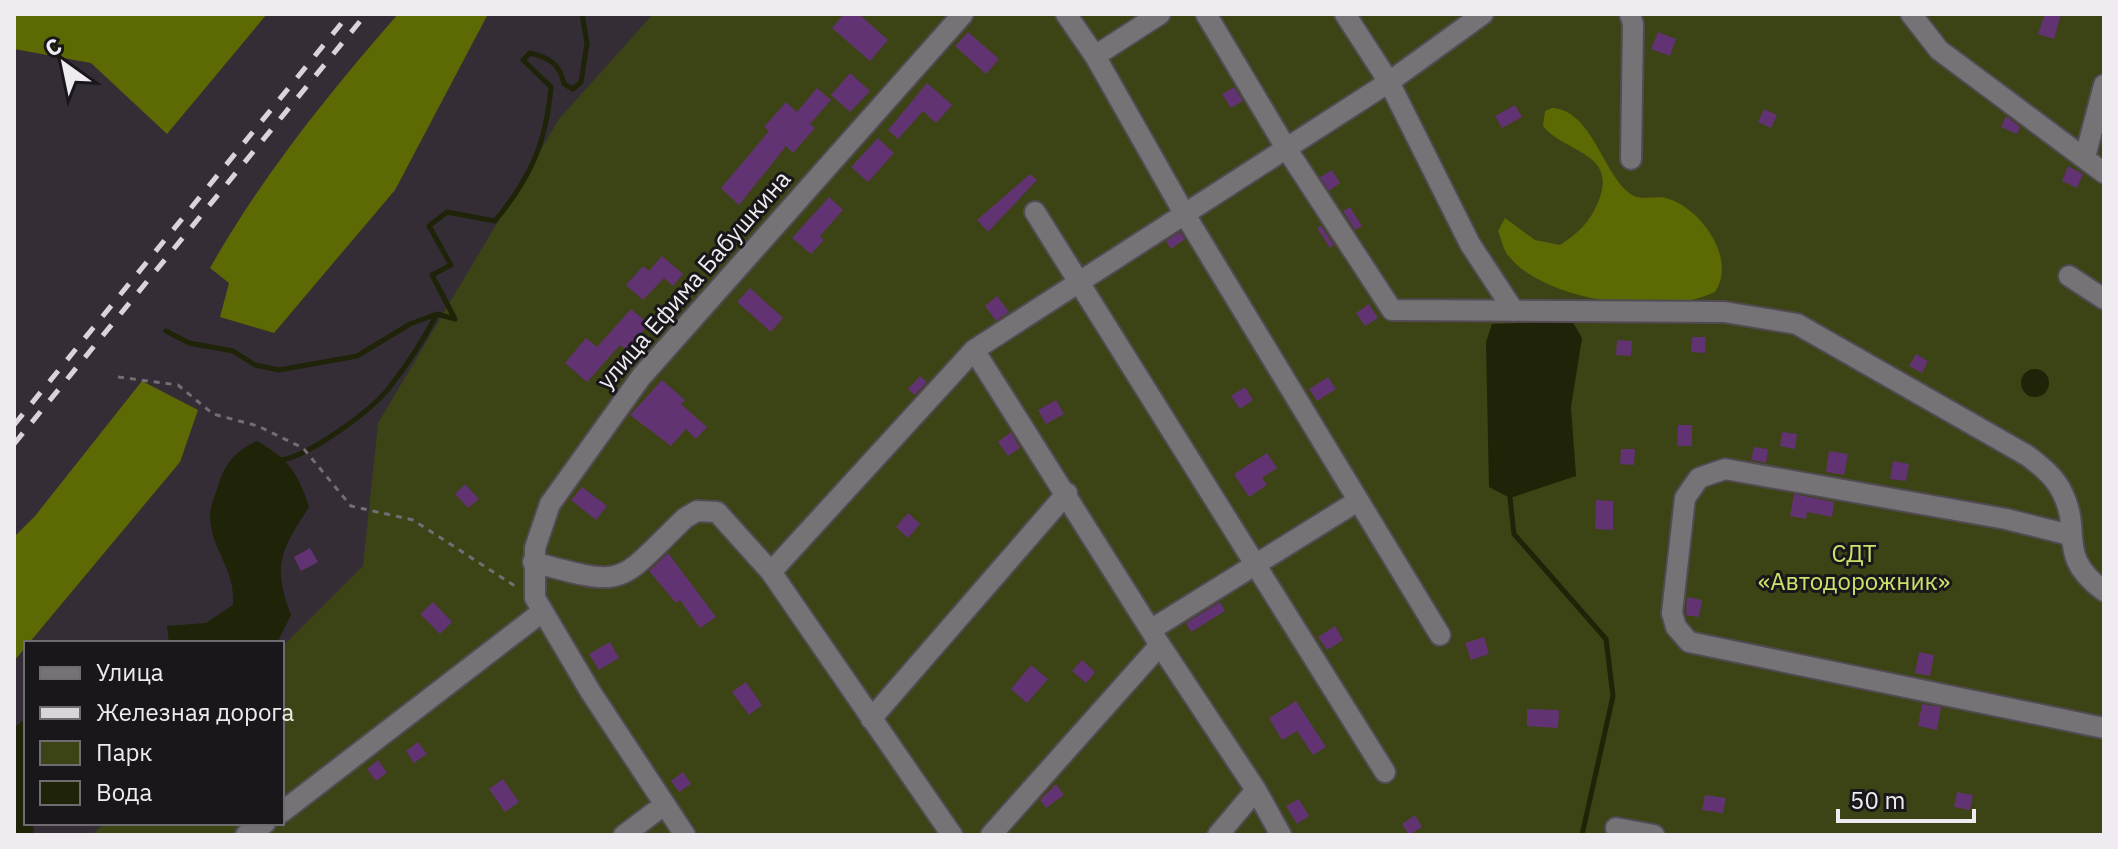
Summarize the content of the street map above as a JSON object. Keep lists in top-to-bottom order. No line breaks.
{"streets":{"street":["улица Ефима Бабушкина"]},"parks":["СДТ «Автодорожник»"],"legend":["Улица","Железная дорога","Парк","Вода"],"scale_bar":"50 m","north":"top left"}
